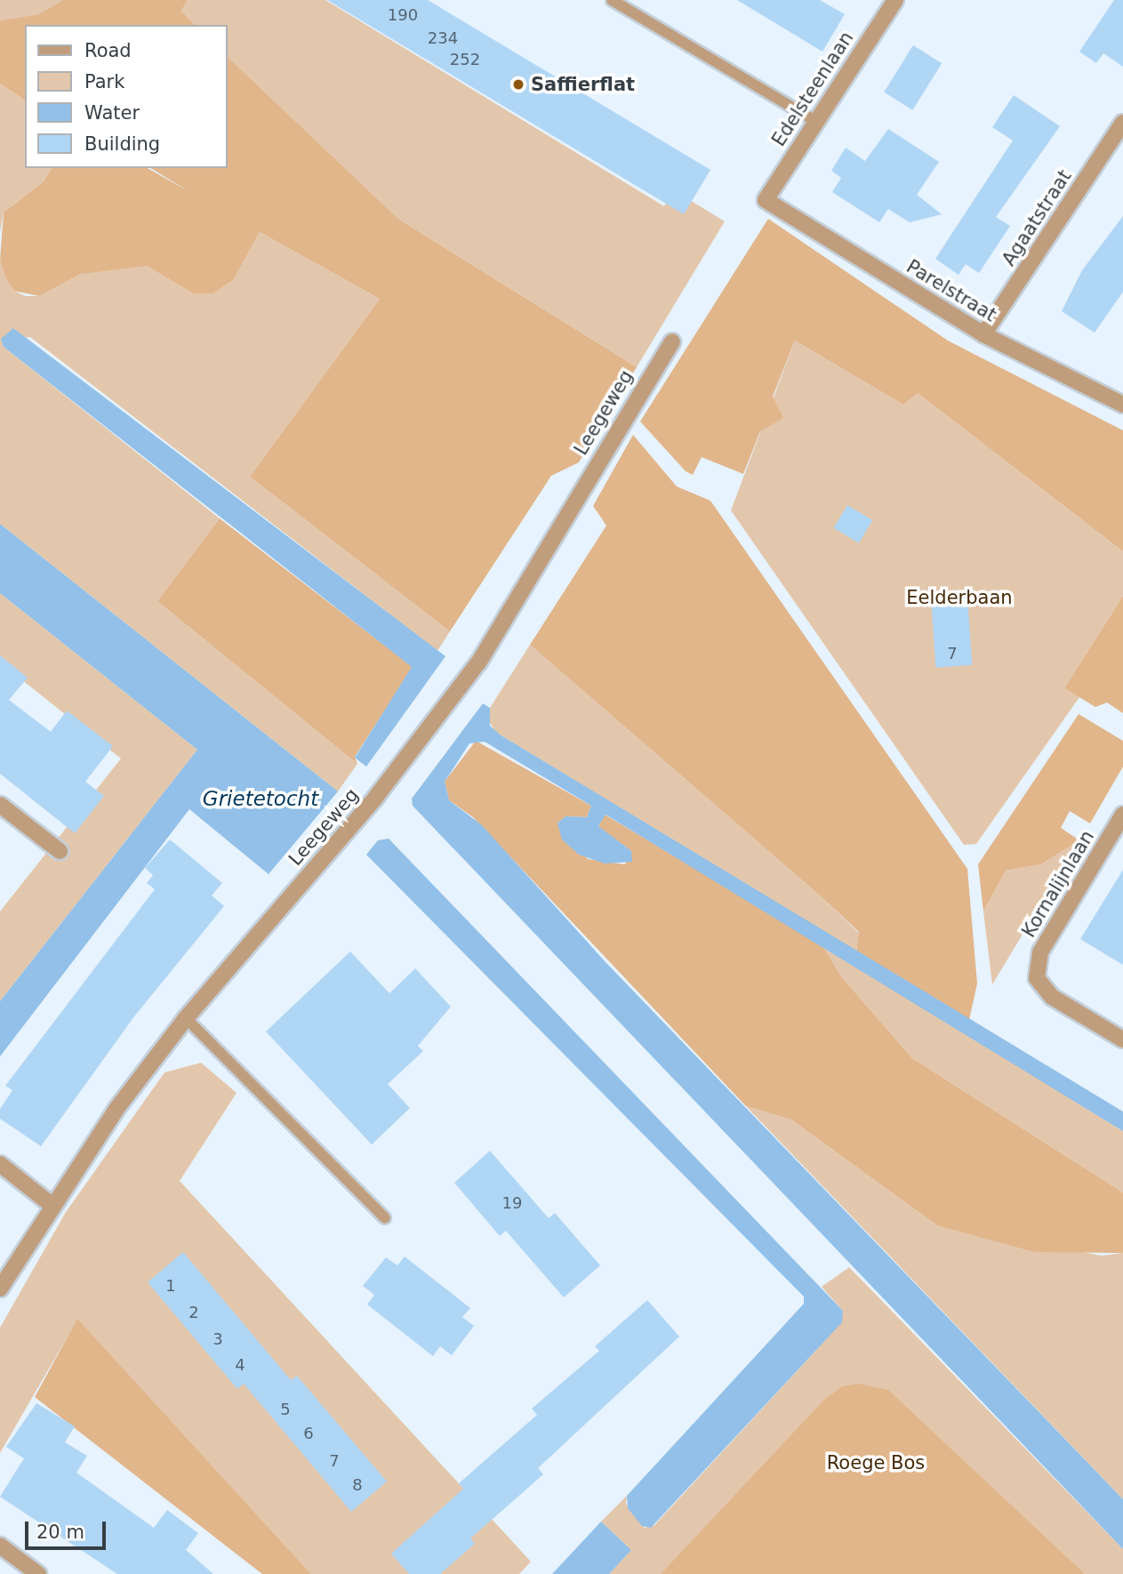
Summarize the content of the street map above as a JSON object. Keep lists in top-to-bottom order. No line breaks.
{"streets":{"street":["Edelsteenlaan","Agaatstraat","Parelstraat","Leegeweg","Kornalijnlaan"]},"crossings":[["Edelsteenlaan","Parelstraat"],["Agaatstraat","Parelstraat"]],"water":["Grietetocht"],"parks":["Eelderbaan","Roege Bos"],"places":["Saffierflat"],"house_numbers":["190","234","252","7","19","1","2","3","4","5","6","7","8"],"legend":["Road","Park","Water","Building"],"scale_bar":"20 m"}
